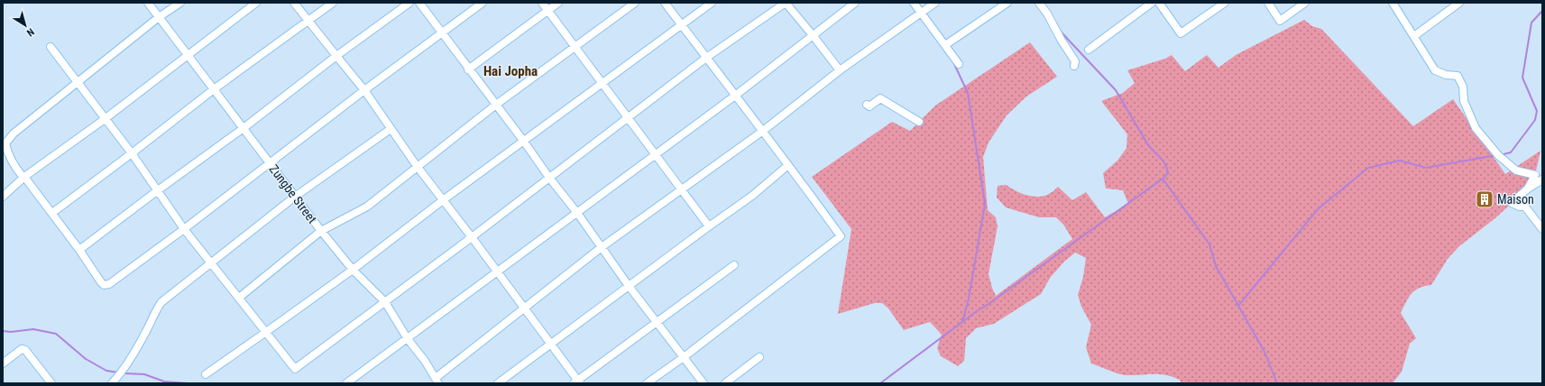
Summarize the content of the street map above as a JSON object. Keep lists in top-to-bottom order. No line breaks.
{"streets":{"street":["Zungbe Street"]},"districts":["Hai Jopha"],"places":{"building":["Maison"]},"north":"bottom right"}
